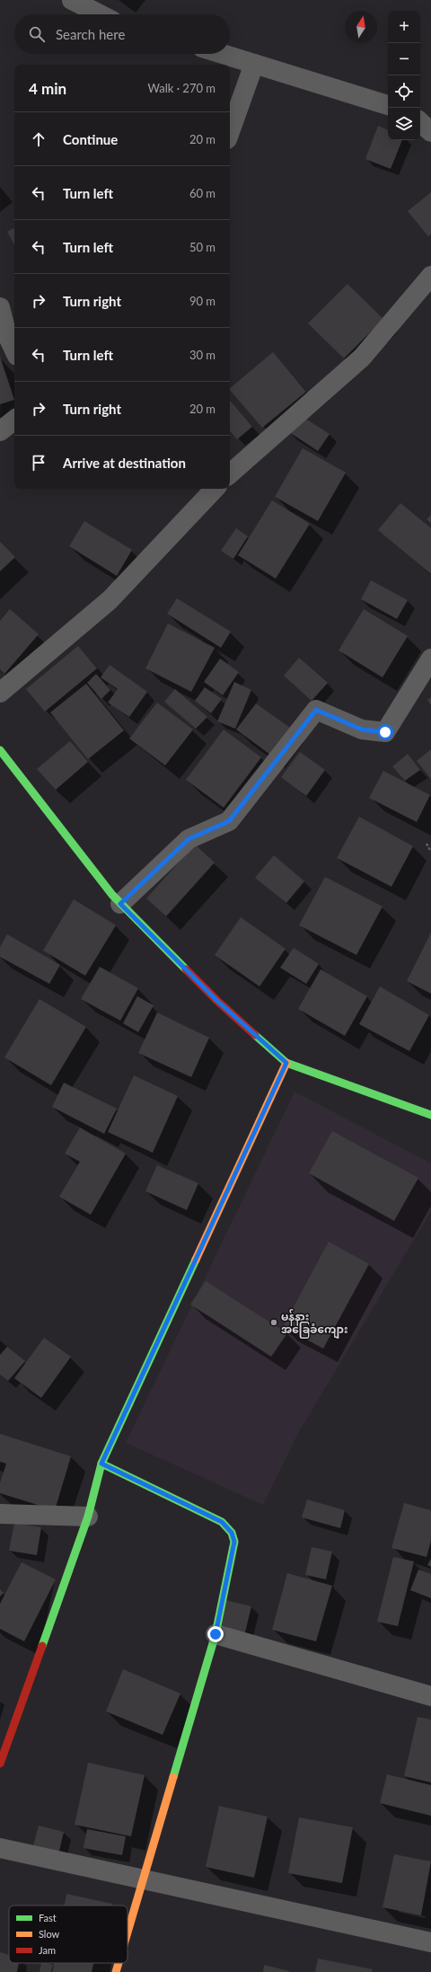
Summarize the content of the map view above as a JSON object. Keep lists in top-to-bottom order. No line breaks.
{"places":["မန်နား အခြေခံကျေား"],"legend":["Fast","Slow","Jam"],"north":"top","page":{"map_buttons":["+","−"],"search":"Search here","heading":["4 min","Walk · 270 m"],"list":[["Continue","20 m"],["Turn left","60 m"],["Turn left","50 m"],["Turn right","90 m"],["Turn left","30 m"],["Turn right","20 m"],"Arrive at destination"]}}
